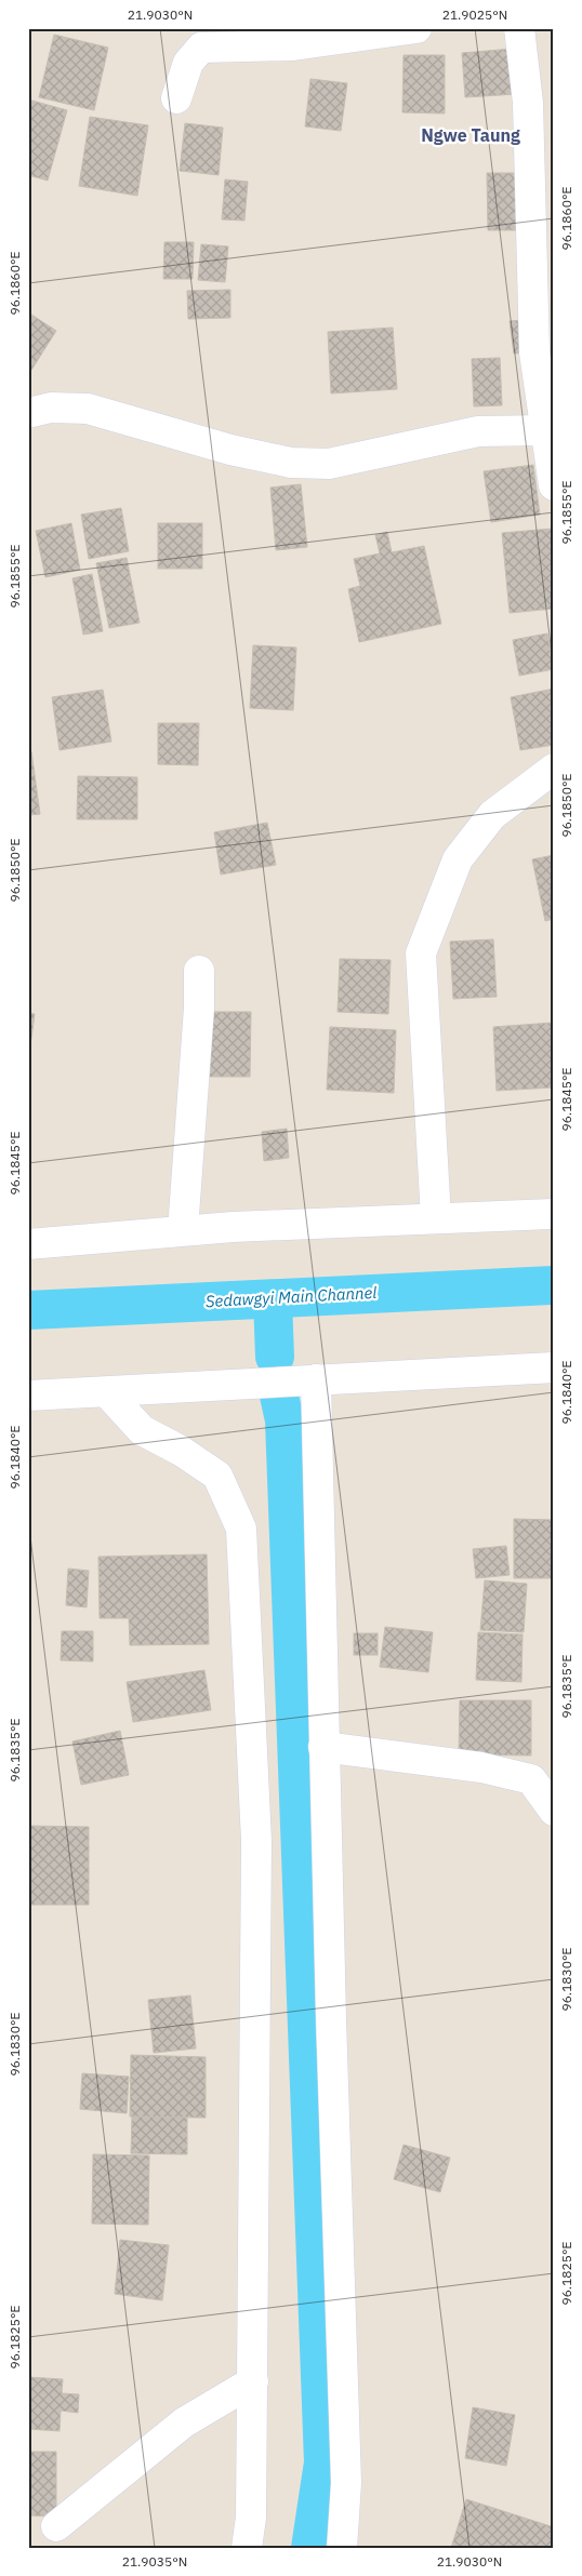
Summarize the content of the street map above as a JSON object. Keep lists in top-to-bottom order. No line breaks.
{"districts":["Ngwe Taung"],"water":["Sedawgyi Main Channel"],"coordinates":["21.9030°N","21.9025°N","96.1860°E","96.1855°E","96.1850°E","96.1845°E","96.1840°E","96.1835°E","96.1830°E","96.1825°E","21.9035°N"]}
